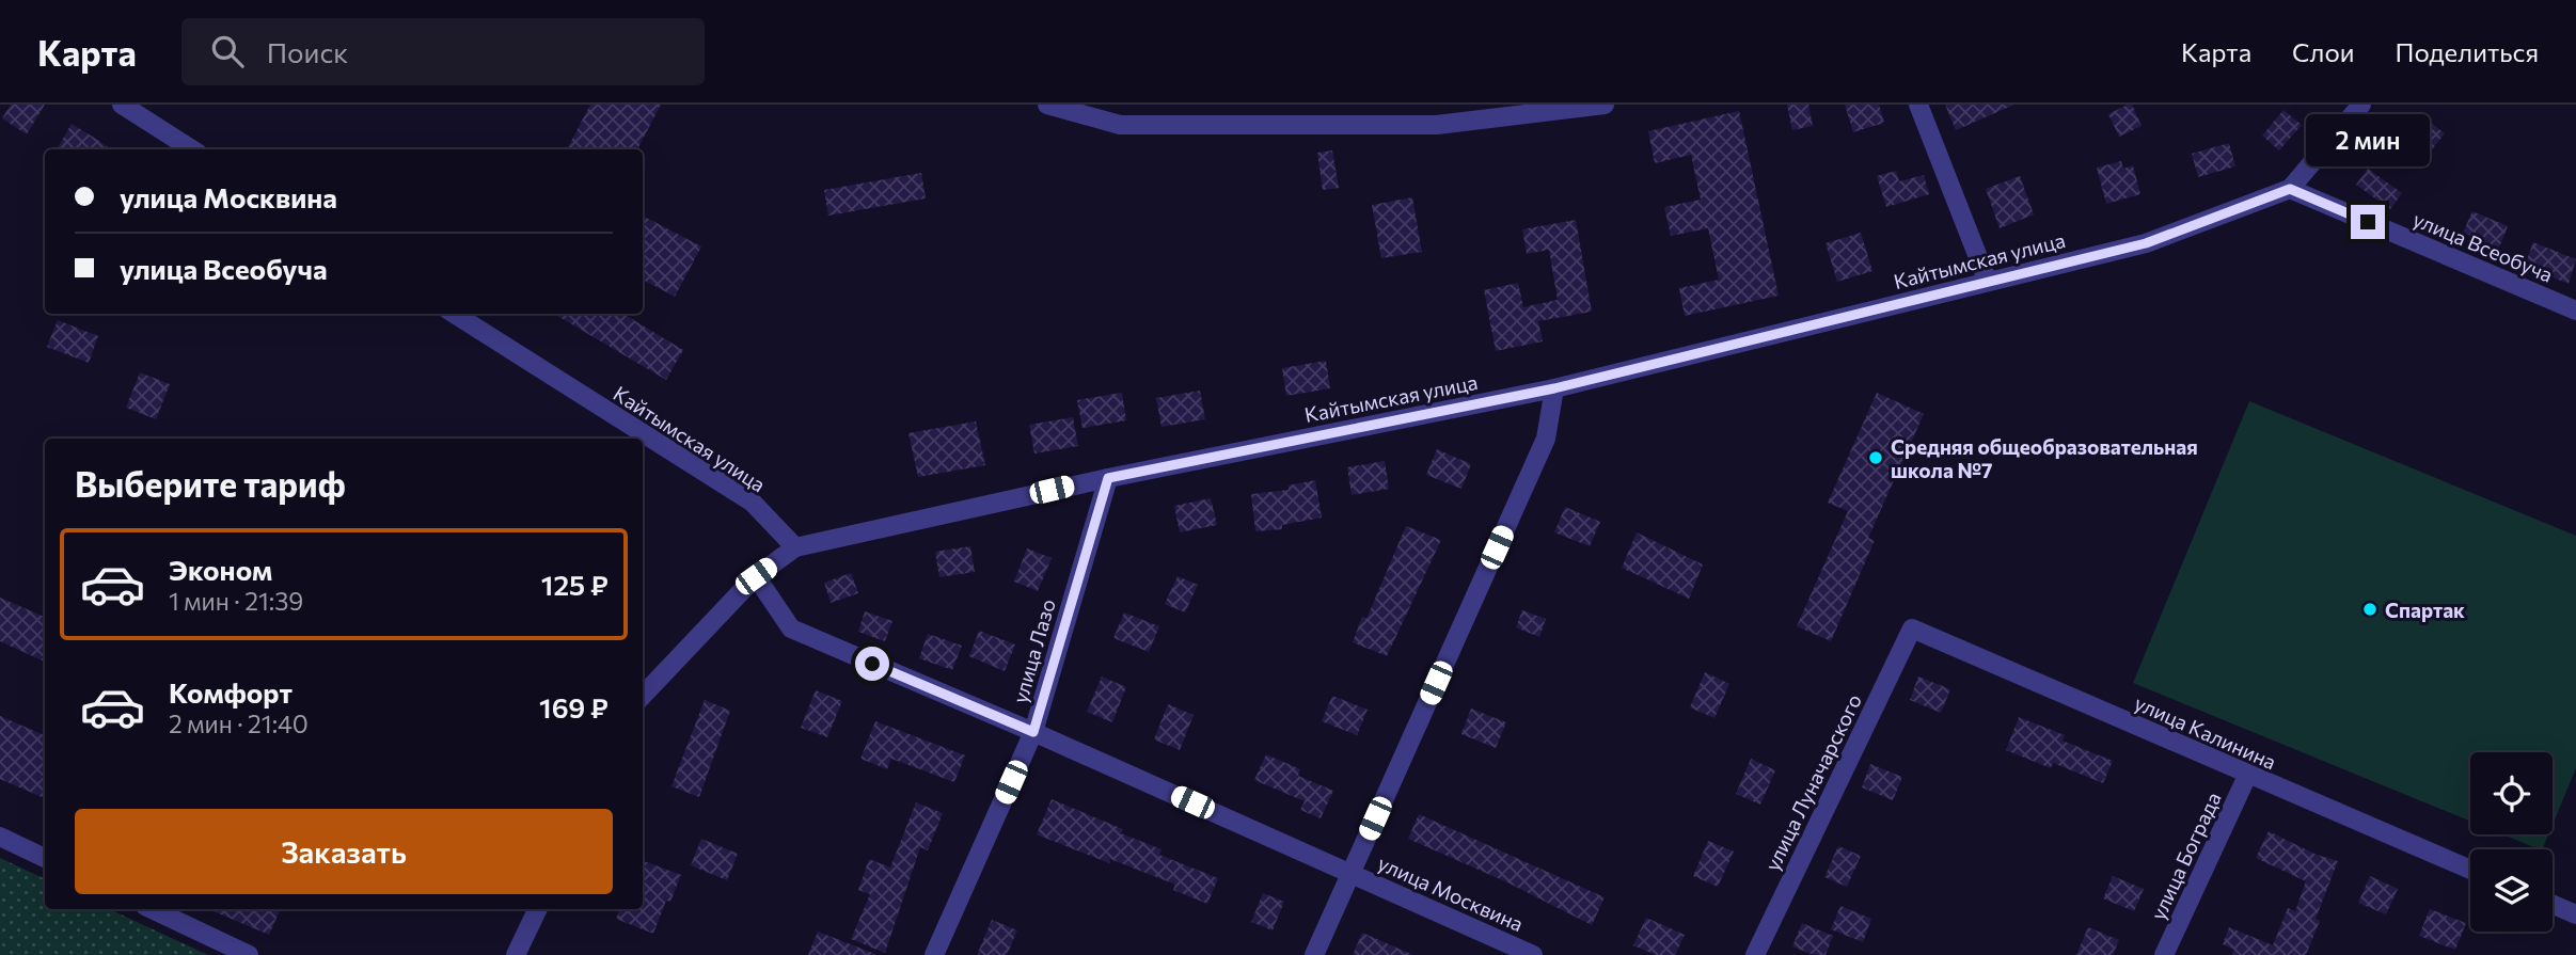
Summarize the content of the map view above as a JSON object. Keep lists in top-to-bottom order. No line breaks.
{"streets":{"street":["улица Всеобуча","Кайтымская улица","улица Лазо","улица Калинина","улица Луначарского","улица Бограда","улица Москвина"]},"crossings":[["улица Всеобуча","Кайтымская улица"],["Кайтымская улица","улица Лазо"],["улица Лазо","улица Москвина"],["улица Калинина","улица Луначарского"],["улица Калинина","улица Бограда"]],"places":["Средняя общеобразовательная школа №7","Спартак"],"page":{"header":"Карта","search":"Поиск","nav":["Карта","Слои","Поделиться"],"bubble":"2 мин","banner":["улица Москвина","улица Всеобуча"],"heading":"Выберите тариф","list":[{"name":"Эконом","note":"1 мин · 21:39","value":"125 ₽"},{"name":"Комфорт","note":"2 мин · 21:40","value":"169 ₽"}],"buttons":"Заказать"}}
